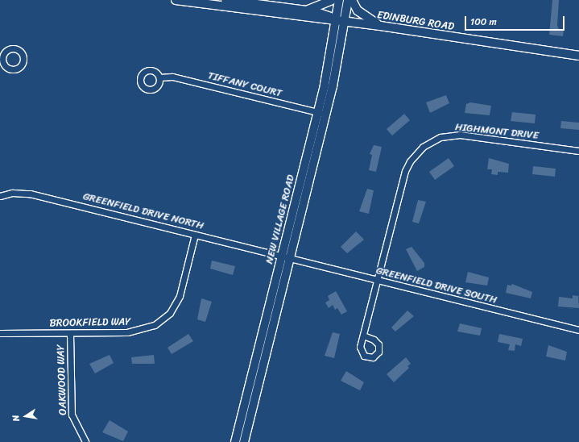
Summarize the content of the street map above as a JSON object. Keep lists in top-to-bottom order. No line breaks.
{"streets":{"main road":["EDINBURG ROAD","NEW VILLAGE ROAD"],"street":["TIFFANY COURT","HIGHMONT DRIVE","GREENFIELD DRIVE NORTH","GREENFIELD DRIVE SOUTH","BROOKFIELD WAY","OAKWOOD WAY"]},"crossings":[["EDINBURG ROAD","NEW VILLAGE ROAD"],["TIFFANY COURT","NEW VILLAGE ROAD"],["HIGHMONT DRIVE","GREENFIELD DRIVE SOUTH"],["GREENFIELD DRIVE NORTH","NEW VILLAGE ROAD"],["GREENFIELD DRIVE NORTH","GREENFIELD DRIVE SOUTH"],["GREENFIELD DRIVE NORTH","BROOKFIELD WAY"],["NEW VILLAGE ROAD","GREENFIELD DRIVE SOUTH"],["BROOKFIELD WAY","OAKWOOD WAY"]],"scale_bar":"100 m","north":"left"}
